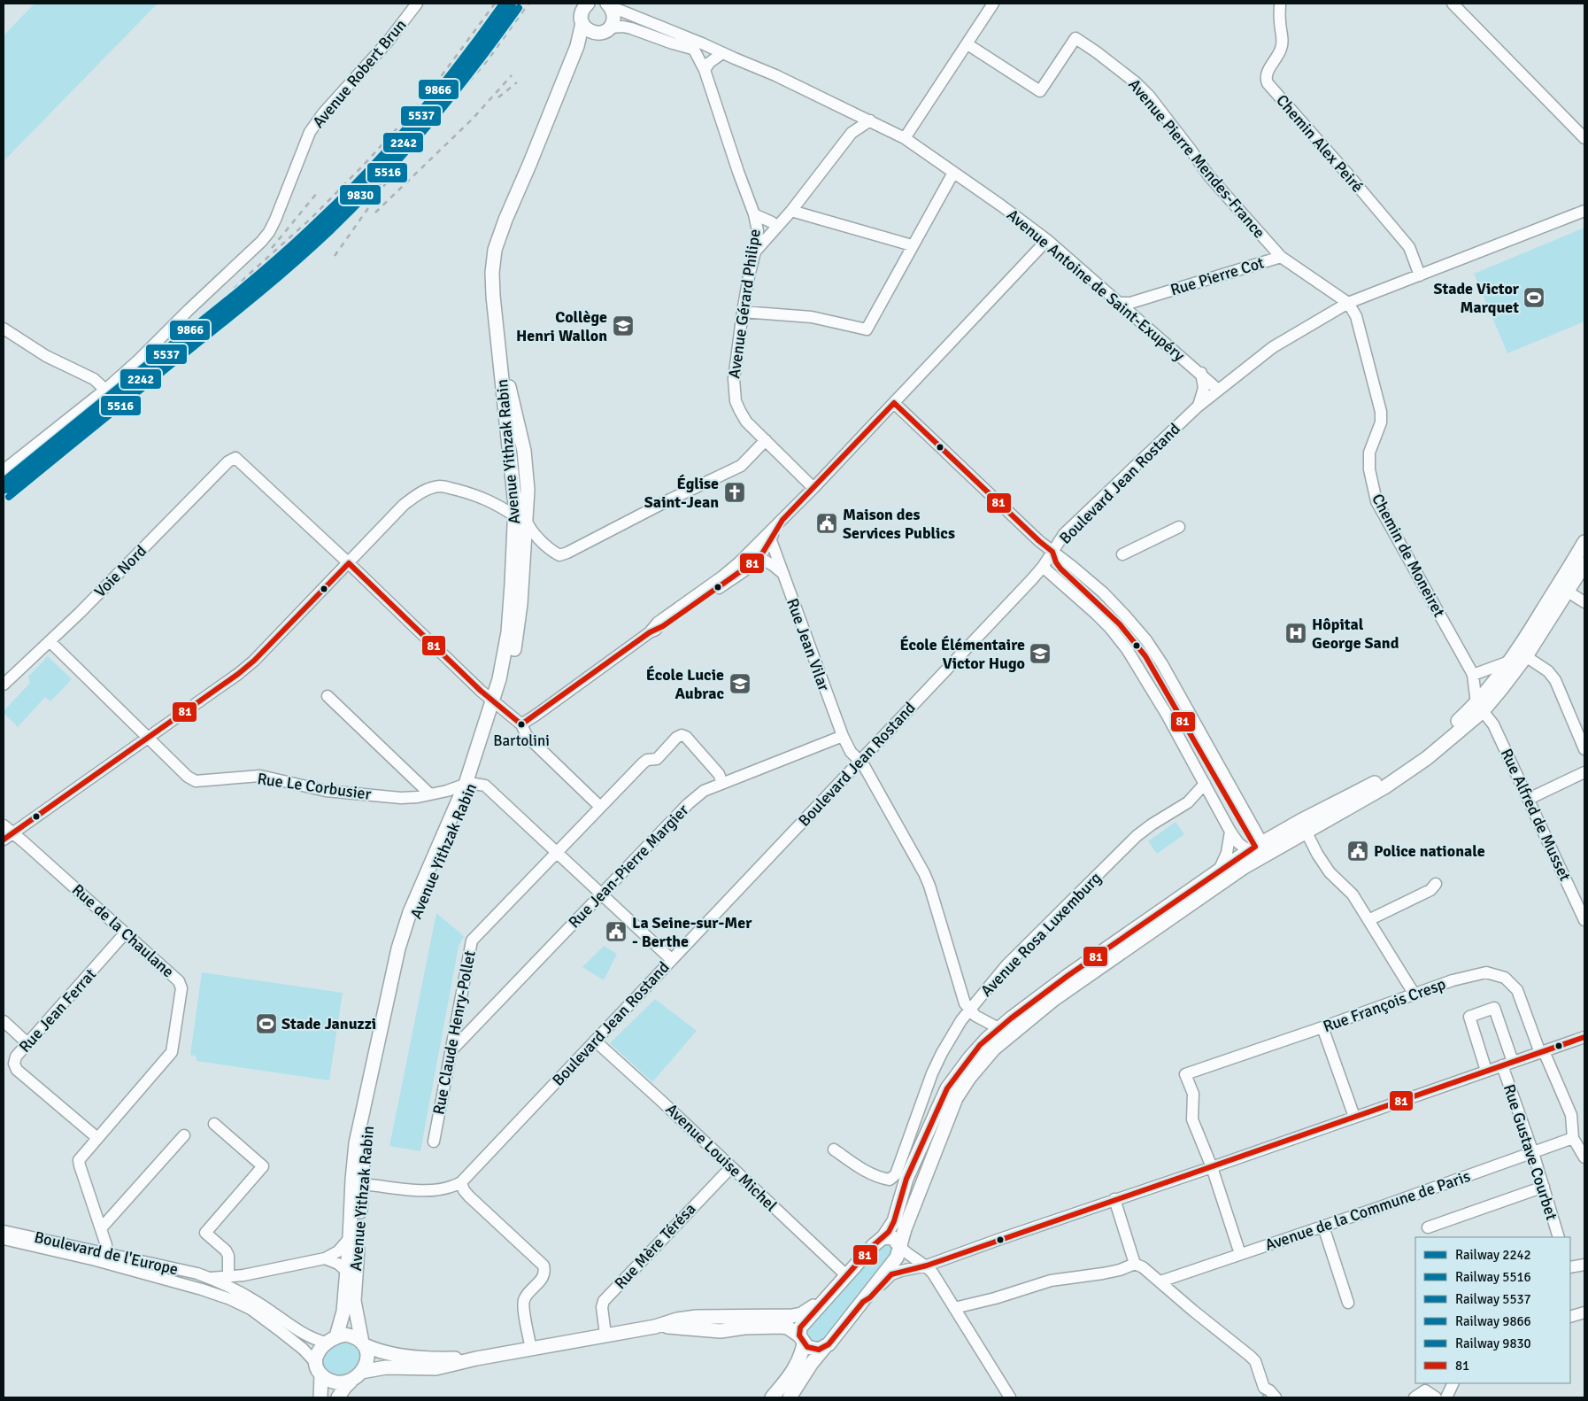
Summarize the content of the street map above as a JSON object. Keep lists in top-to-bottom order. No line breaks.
{"streets":{"main road":["Avenue Yithzak Rabin"],"street":["Avenue Robert Brun","Chemin Alex Peiré","Avenue Pierre Mendes-France","Rue Pierre Cot","Avenue Antoine de Saint-Exupéry","Avenue Gérard Philipe","Boulevard Jean Rostand","Chemin de Moneiret","Voie Nord","Rue Jean Vilar","Rue Le Corbusier","Rue Alfred de Musset","Rue Jean-Pierre Margier","Rue de la Chaulane","Avenue Rosa Luxemburg","Rue François Cresp","Rue Jean Ferrat","Rue Claude Henry-Pollet","Rue Gustave Courbet","Avenue Louise Michel","Avenue de la Commune de Paris","Rue Mère Térésa","Boulevard de l'Europe"]},"crossings":[["Avenue Pierre Mendes-France","Rue Pierre Cot"],["Avenue Pierre Mendes-France","Boulevard Jean Rostand"],["Avenue Pierre Mendes-France","Chemin de Moneiret"],["Rue Pierre Cot","Avenue Antoine de Saint-Exupéry"],["Avenue Antoine de Saint-Exupéry","Avenue Gérard Philipe"],["Avenue Antoine de Saint-Exupéry","Avenue Yithzak Rabin"],["Avenue Antoine de Saint-Exupéry","Boulevard Jean Rostand"],["Avenue Yithzak Rabin","Rue Le Corbusier"],["Avenue Yithzak Rabin","Boulevard de l'Europe"],["Boulevard Jean Rostand","Chemin de Moneiret"],["Boulevard Jean Rostand","Rue Jean Vilar"],["Boulevard Jean Rostand","Avenue Louise Michel"],["Chemin de Moneiret","Rue Alfred de Musset"],["Voie Nord","Rue Le Corbusier"],["Rue Jean Vilar","Rue Jean-Pierre Margier"],["Rue Jean Vilar","Avenue Rosa Luxemburg"],["Rue Jean-Pierre Margier","Rue Claude Henry-Pollet"],["Rue de la Chaulane","Rue Jean Ferrat"],["Rue de la Chaulane","Boulevard de l'Europe"],["Rue François Cresp","Avenue de la Commune de Paris"],["Rue Gustave Courbet","Avenue de la Commune de Paris"],["Avenue Louise Michel","Rue Mère Térésa"]],"places":{"sports":["Stade Victor Marquet","Stade Januzzi"],"school or university":["Collège Henri Wallon","École Élémentaire Victor Hugo","École Lucie Aubrac"],"church":["Église Saint-Jean"],"public building":["Maison des Services Publics","Police nationale","La Seine-sur-Mer - Berthe"],"hospital":["Hôpital George Sand"],"other":["Bartolini"]},"lines":["rail line 2242","rail line 5537","rail line 9866","rail line 5516","rail line 9830","transit line 81"],"legend":["Railway 2242","Railway 5516","Railway 5537","Railway 9866","Railway 9830","81"]}
